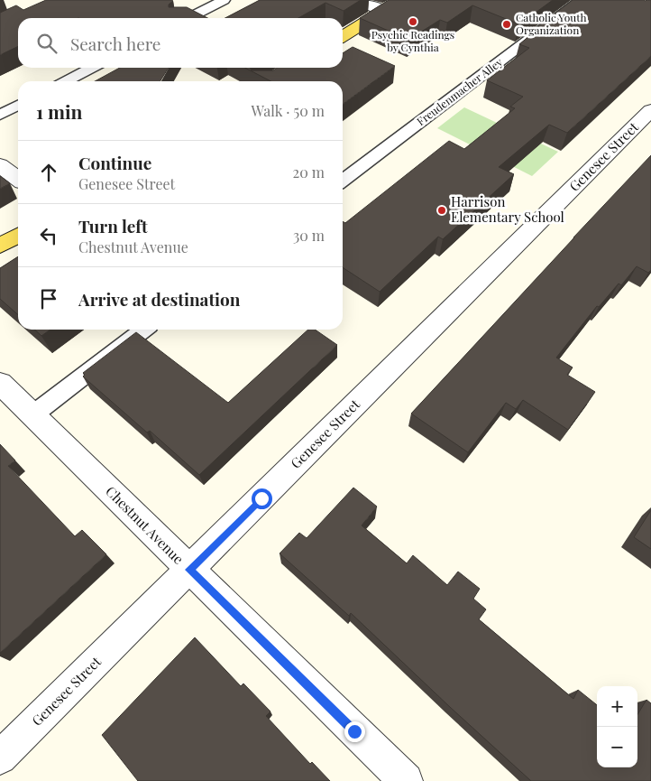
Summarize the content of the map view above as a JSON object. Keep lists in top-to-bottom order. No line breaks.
{"streets":{"street":["Genesee Street","Chestnut Avenue"],"lane":["Freudenmacher Alley"]},"crossings":[["Genesee Street","Chestnut Avenue"]],"places":["Psychic Readings by Cynthia","Catholic Youth Organization","Harrison Elementary School"],"page":{"search":"Search here","heading":["1 min","Walk · 50 m"],"list":[["Continue","Genesee Street","20 m"],["Turn left","Chestnut Avenue","30 m"],"Arrive at destination"],"map_buttons":["+","−"]}}
